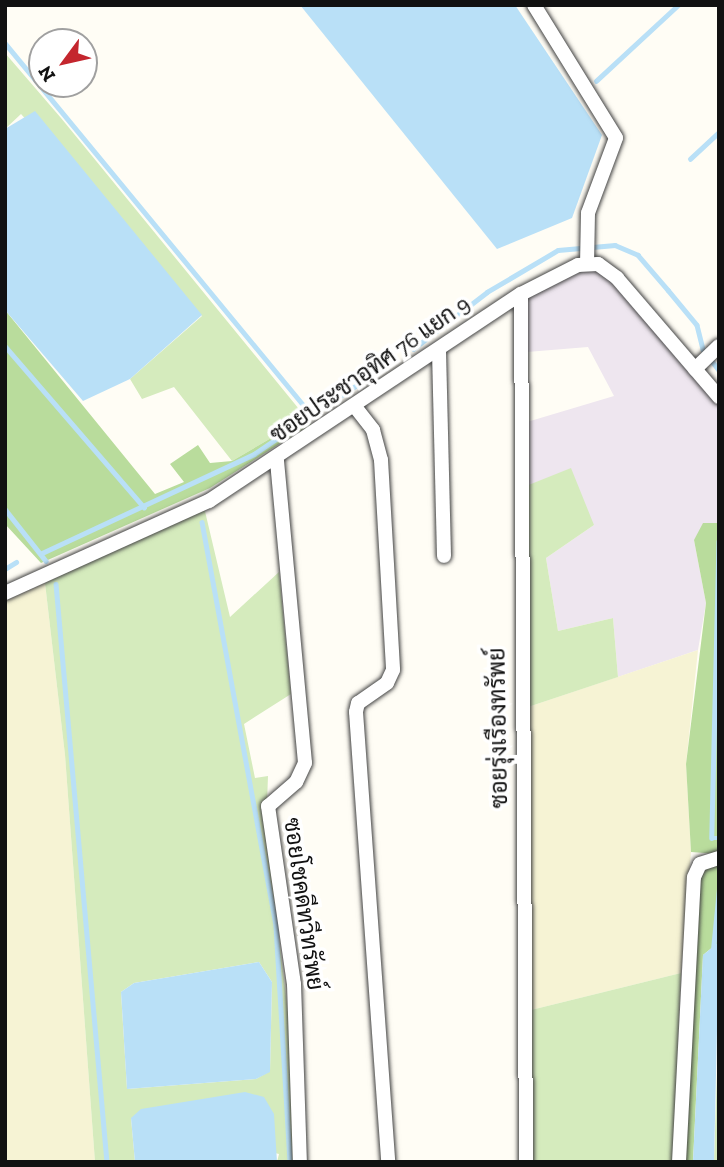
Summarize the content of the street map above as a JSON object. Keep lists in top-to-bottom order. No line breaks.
{"streets":{"street":["ซอยประชาอุทิศ 76 แยก 9","ซอยรุ่งเรืองทรัพย์","ซอยโชคดีทวีทรัพย์"]},"crossings":[["ซอยประชาอุทิศ 76 แยก 9","ซอยรุ่งเรืองทรัพย์"],["ซอยประชาอุทิศ 76 แยก 9","ซอยโชคดีทวีทรัพย์"]],"north":"bottom left"}
